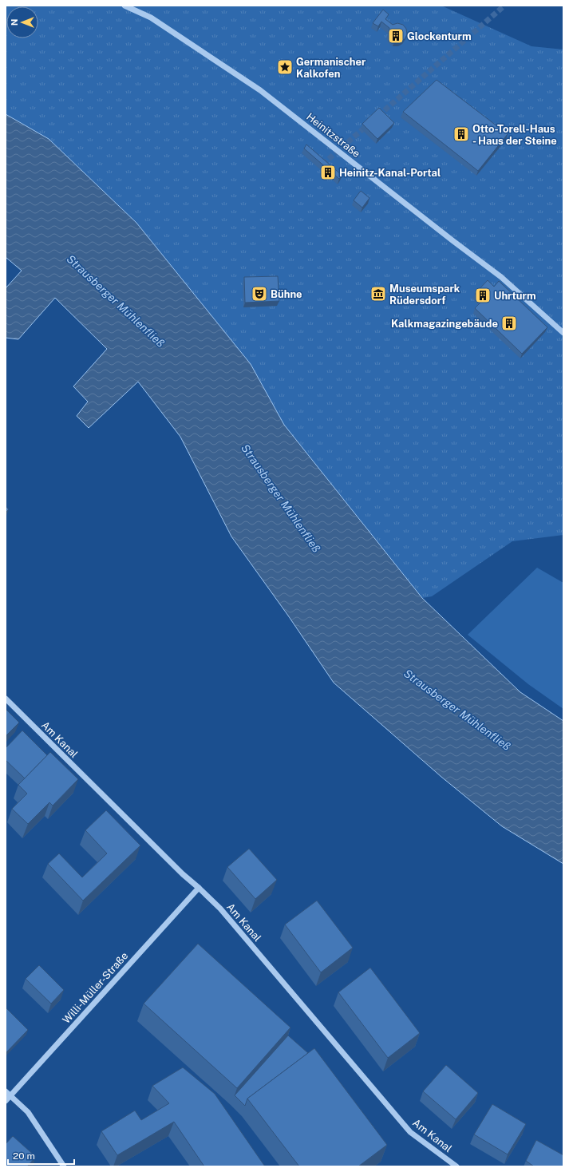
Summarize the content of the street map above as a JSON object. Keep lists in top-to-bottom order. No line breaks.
{"streets":{"street":["Heinitzstraße","Am Kanal","Willi-Müller-Straße"]},"crossings":[["Am Kanal","Willi-Müller-Straße"]],"water":["Strausberger Mühlenfließ"],"places":{"building":["Glockenturm","Otto-Torell-Haus - Haus der Steine","Heinitz-Kanal-Portal","Uhrturm","Kalkmagazingebäude"],"place":["Germanischer Kalkofen"],"theatre":["Bühne"],"museum":["Museumspark Rüdersdorf"]},"scale_bar":"20 m","north":"left"}
